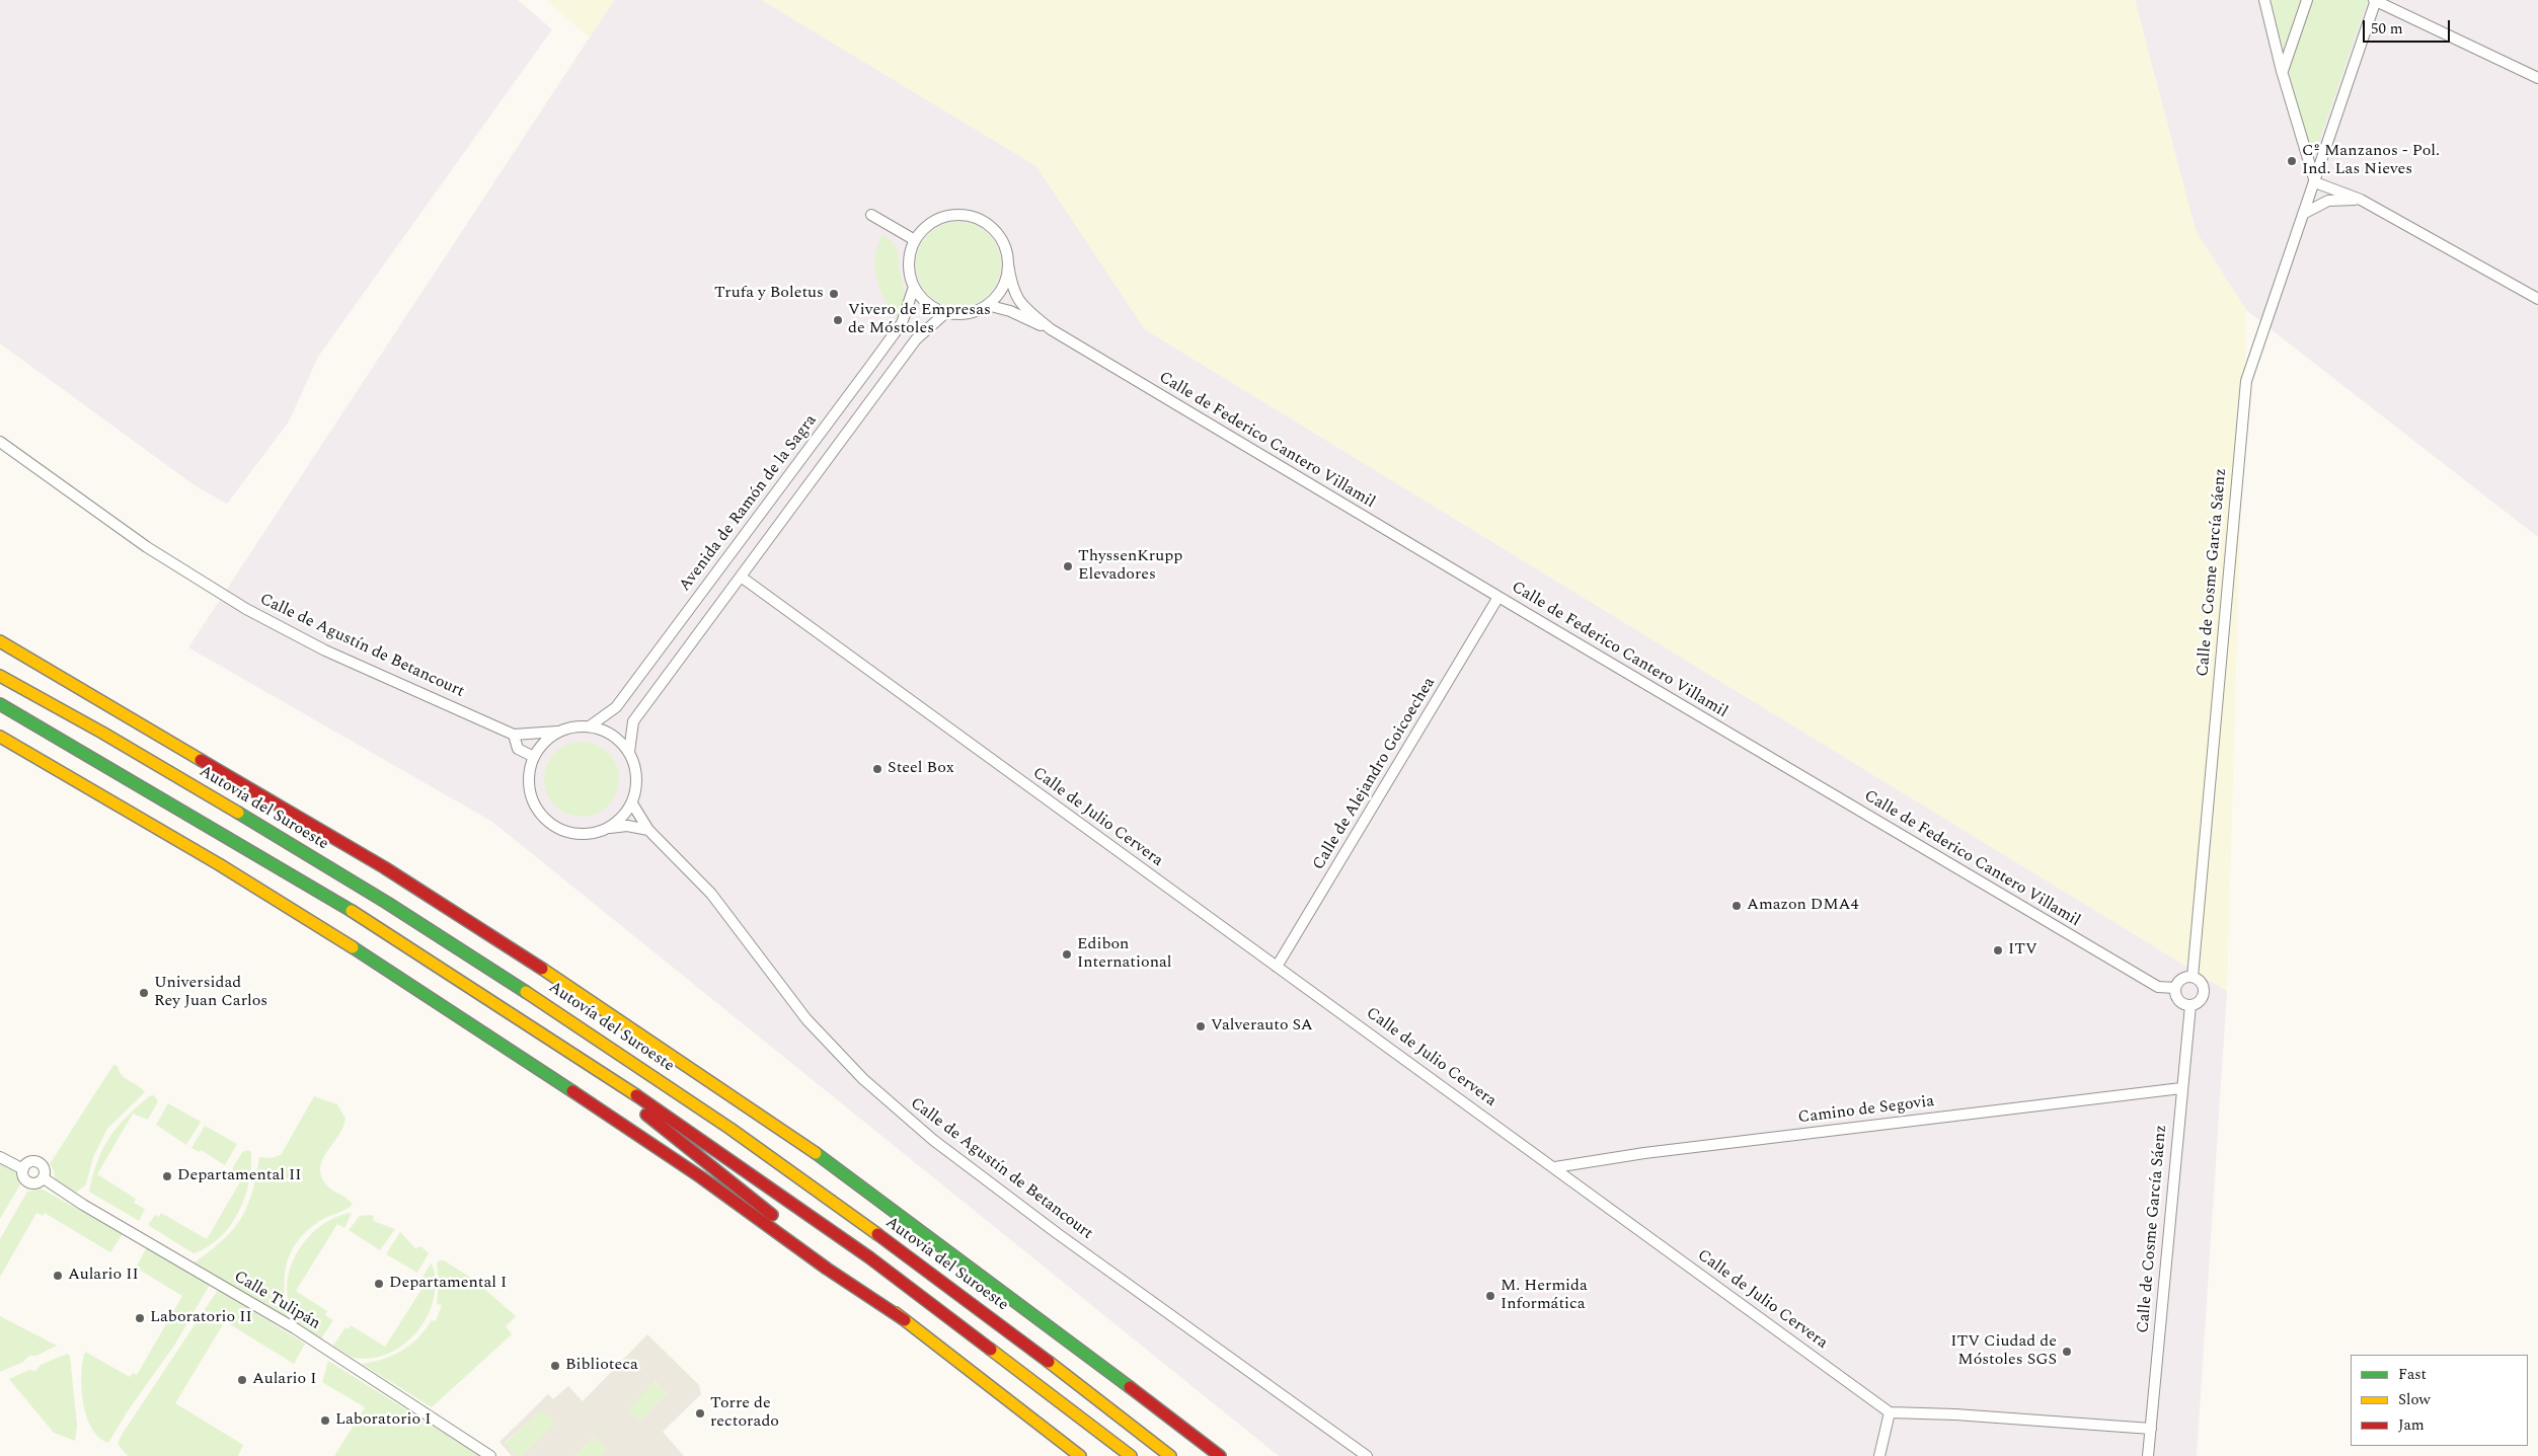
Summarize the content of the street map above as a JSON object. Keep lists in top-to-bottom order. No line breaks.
{"streets":{"highway":["Autovía del Suroeste"],"street":["Calle de Federico Cantero Villamil","Avenida de Ramón de la Sagra","Calle de Cosme García Sáenz","Calle de Agustín de Betancourt","Calle de Alejandro Goicoechea","Calle de Julio Cervera","Camino de Segovia","Calle Tulipán"]},"crossings":[["Calle de Federico Cantero Villamil","Avenida de Ramón de la Sagra"],["Calle de Federico Cantero Villamil","Calle de Cosme García Sáenz"],["Calle de Federico Cantero Villamil","Calle de Alejandro Goicoechea"],["Avenida de Ramón de la Sagra","Calle de Agustín de Betancourt"],["Calle de Cosme García Sáenz","Camino de Segovia"],["Calle de Alejandro Goicoechea","Calle de Julio Cervera"],["Calle de Julio Cervera","Camino de Segovia"]],"places":["Cº Manzanos - Pol. Ind. Las Nieves","Trufa y Boletus","Vivero de Empresas de Móstoles","ThyssenKrupp Elevadores","Steel Box","Amazon DMA4","ITV","Edibon International","Universidad Rey Juan Carlos","Valverauto SA","Departamental II","Aulario II","Departamental I","M. Hermida Informática","Laboratorio II","ITV Ciudad de Móstoles SGS","Biblioteca","Aulario I","Torre de rectorado","Laboratorio I"],"legend":["Fast","Slow","Jam"],"scale_bar":"50 m"}
